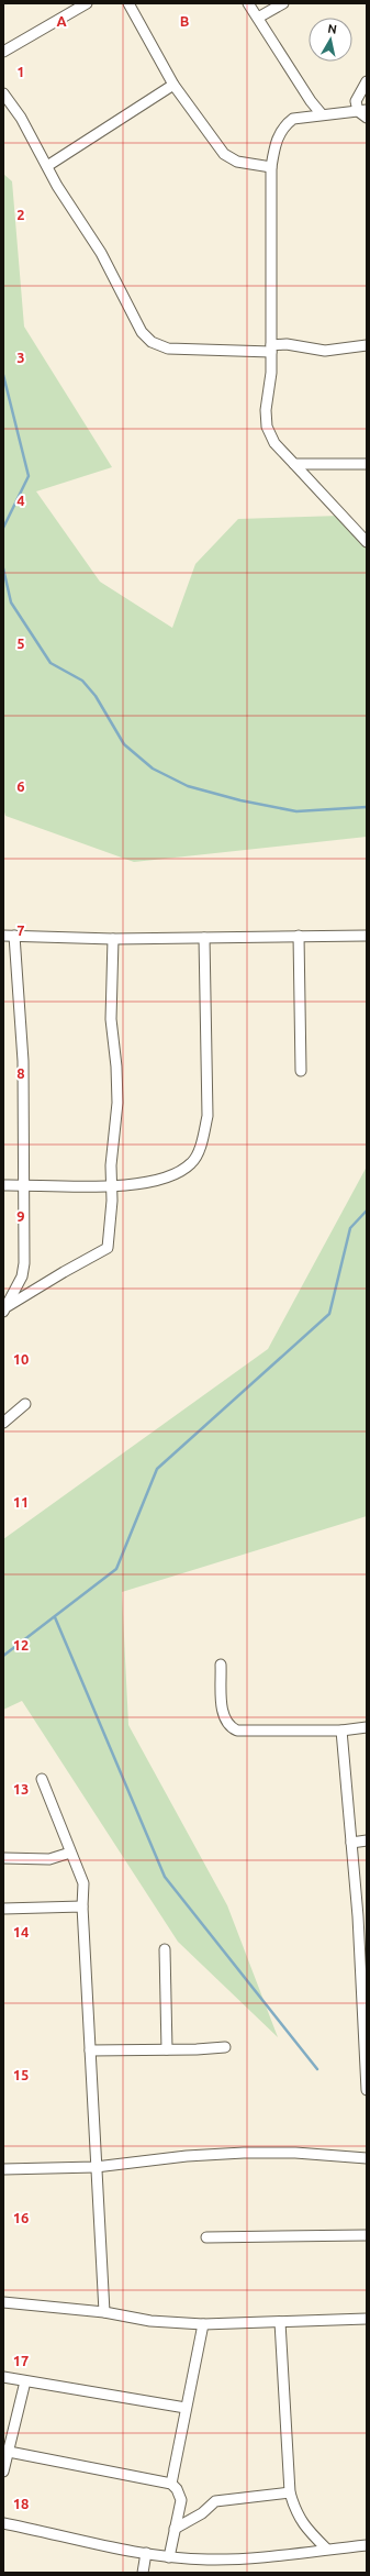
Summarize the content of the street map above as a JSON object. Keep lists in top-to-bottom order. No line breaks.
{"north":"top","grid":{"columns":["A","B"],"rows":["1","2","3","4","5","6","7","8","9","10","11","12","13","14","15","16","17","18"]}}
